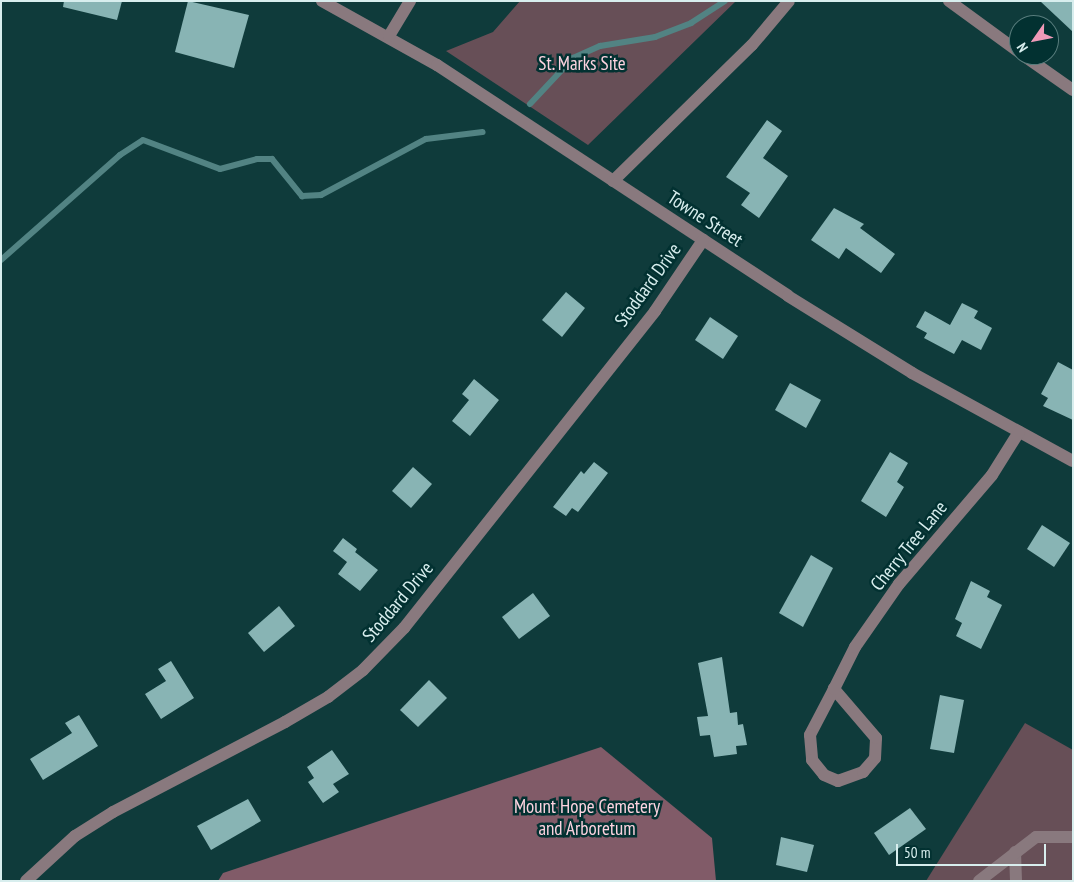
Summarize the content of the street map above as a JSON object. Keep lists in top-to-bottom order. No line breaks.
{"streets":{"street":["Towne Street","Stoddard Drive","Cherry Tree Lane"]},"crossings":[["Towne Street","Stoddard Drive"],["Towne Street","Cherry Tree Lane"]],"parks":["St. Marks Site","Mount Hope Cemetery and Arboretum"],"scale_bar":"50 m","north":"bottom left"}
